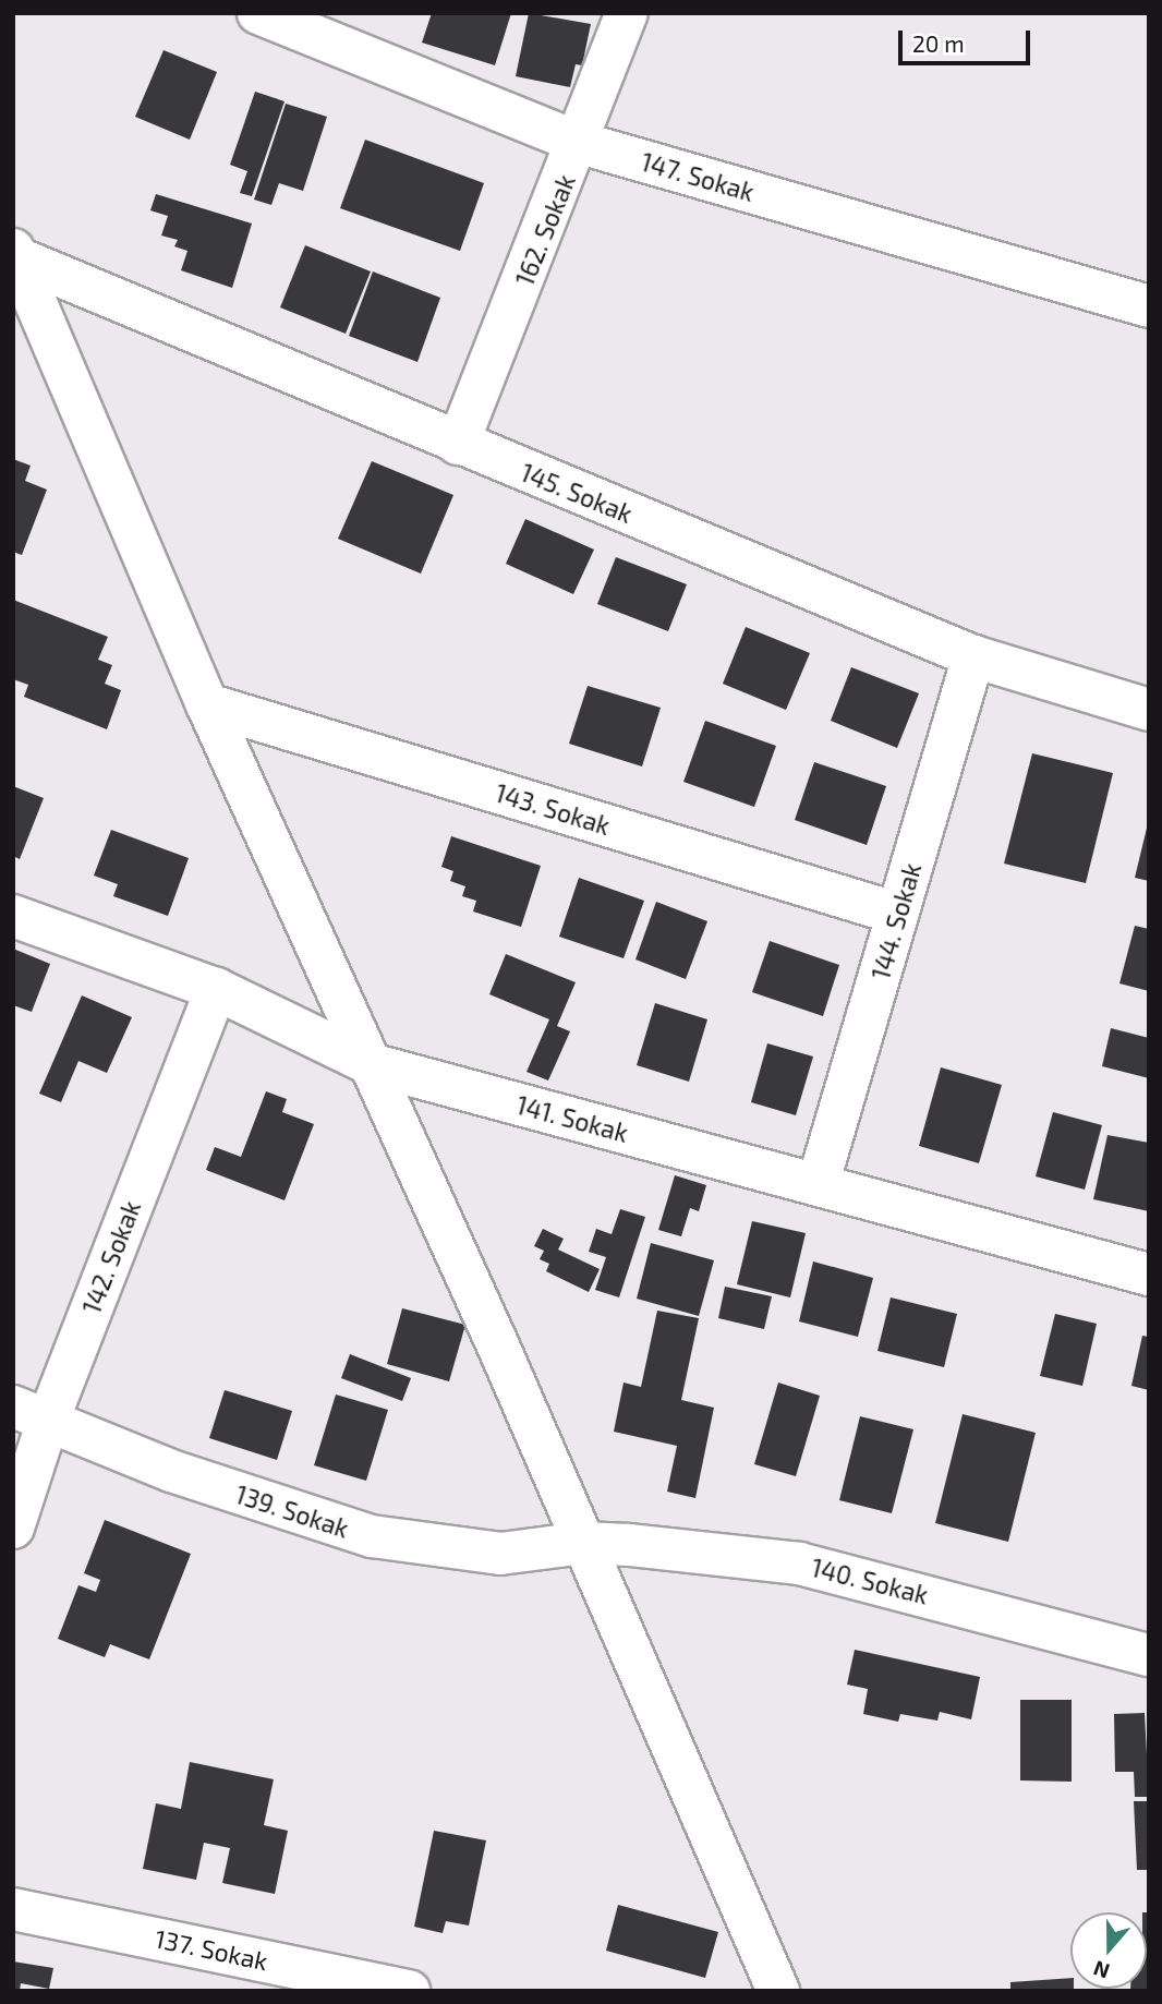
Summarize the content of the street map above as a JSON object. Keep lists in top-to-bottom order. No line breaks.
{"streets":{"street":["147. Sokak","162. Sokak","145. Sokak","143. Sokak","144. Sokak","141. Sokak","142. Sokak","139. Sokak","140. Sokak","137. Sokak"]},"crossings":[["147. Sokak","162. Sokak"],["162. Sokak","145. Sokak"],["145. Sokak","144. Sokak"],["143. Sokak","144. Sokak"],["144. Sokak","141. Sokak"],["141. Sokak","142. Sokak"],["142. Sokak","139. Sokak"],["139. Sokak","140. Sokak"]],"scale_bar":"20 m","north":"bottom"}
